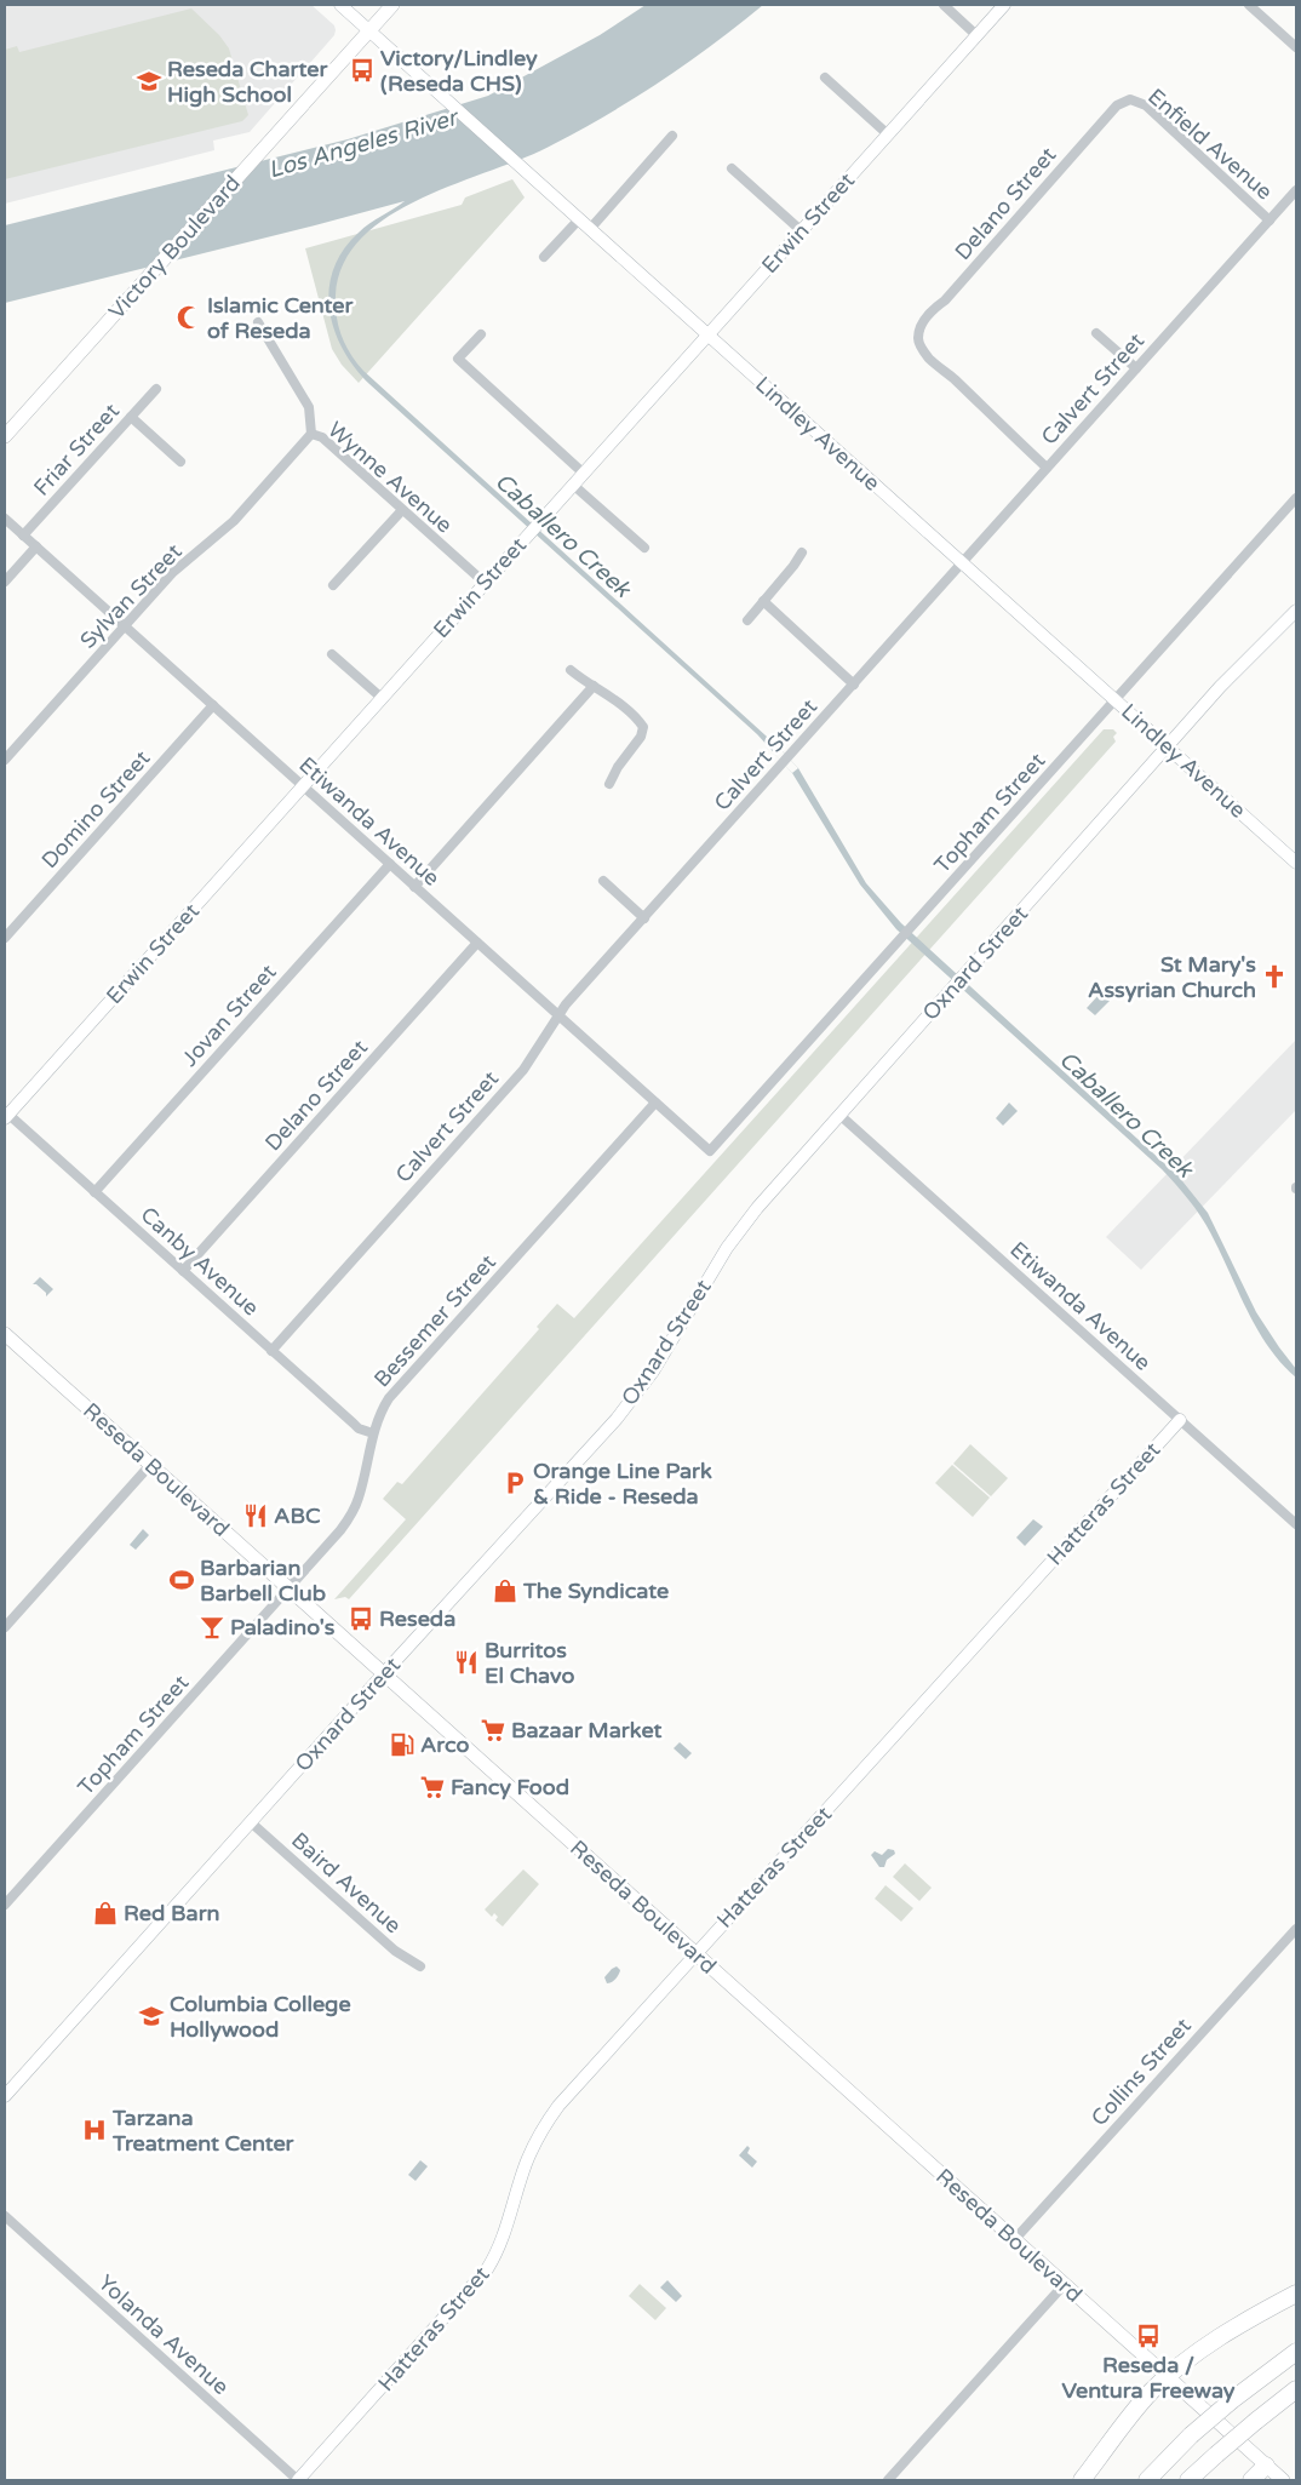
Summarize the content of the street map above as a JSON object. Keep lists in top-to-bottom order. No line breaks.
{"streets":{"main road":["Erwin Street","Victory Boulevard","Lindley Avenue","Oxnard Street","Reseda Boulevard","Hatteras Street"],"street":["Enfield Avenue","Delano Street","Calvert Street","Friar Street","Wynne Avenue","Sylvan Street","Domino Street","Topham Street","Etiwanda Avenue","Jovan Street","Canby Avenue","Bessemer Street","Baird Avenue","Collins Street","Yolanda Avenue"]},"crossings":[["Enfield Avenue","Delano Street"],["Enfield Avenue","Calvert Street"],["Delano Street","Calvert Street"],["Delano Street","Etiwanda Avenue"],["Delano Street","Canby Avenue"],["Erwin Street","Lindley Avenue"],["Erwin Street","Wynne Avenue"],["Erwin Street","Etiwanda Avenue"],["Erwin Street","Canby Avenue"],["Victory Boulevard","Lindley Avenue"],["Calvert Street","Lindley Avenue"],["Calvert Street","Etiwanda Avenue"],["Calvert Street","Canby Avenue"],["Lindley Avenue","Topham Street"],["Lindley Avenue","Oxnard Street"],["Friar Street","Etiwanda Avenue"],["Wynne Avenue","Sylvan Street"],["Sylvan Street","Etiwanda Avenue"],["Domino Street","Etiwanda Avenue"],["Topham Street","Etiwanda Avenue"],["Topham Street","Bessemer Street"],["Topham Street","Reseda Boulevard"],["Etiwanda Avenue","Oxnard Street"],["Etiwanda Avenue","Jovan Street"],["Etiwanda Avenue","Bessemer Street"],["Etiwanda Avenue","Hatteras Street"],["Oxnard Street","Reseda Boulevard"],["Oxnard Street","Baird Avenue"],["Jovan Street","Canby Avenue"],["Canby Avenue","Bessemer Street"],["Bessemer Street","Reseda Boulevard"],["Reseda Boulevard","Hatteras Street"],["Reseda Boulevard","Collins Street"],["Hatteras Street","Yolanda Avenue"]],"water":["Los Angeles River","Caballero Creek"],"places":{"bus stop":["Victory/Lindley (Reseda CHS)","Reseda","Reseda / Ventura Freeway"],"school or university":["Reseda Charter High School","Columbia College Hollywood"],"mosque":["Islamic Center of Reseda"],"church":["St Mary's Assyrian Church"],"parking":["Orange Line Park & Ride - Reseda"],"restaurant":["ABC","Burritos El Chavo"],"sports":["Barbarian Barbell Club"],"shop":["The Syndicate","Red Barn"],"bar":["Paladino's"],"supermarket":["Bazaar Market","Fancy Food"],"fuel station":["Arco"],"hospital":["Tarzana Treatment Center"]}}
